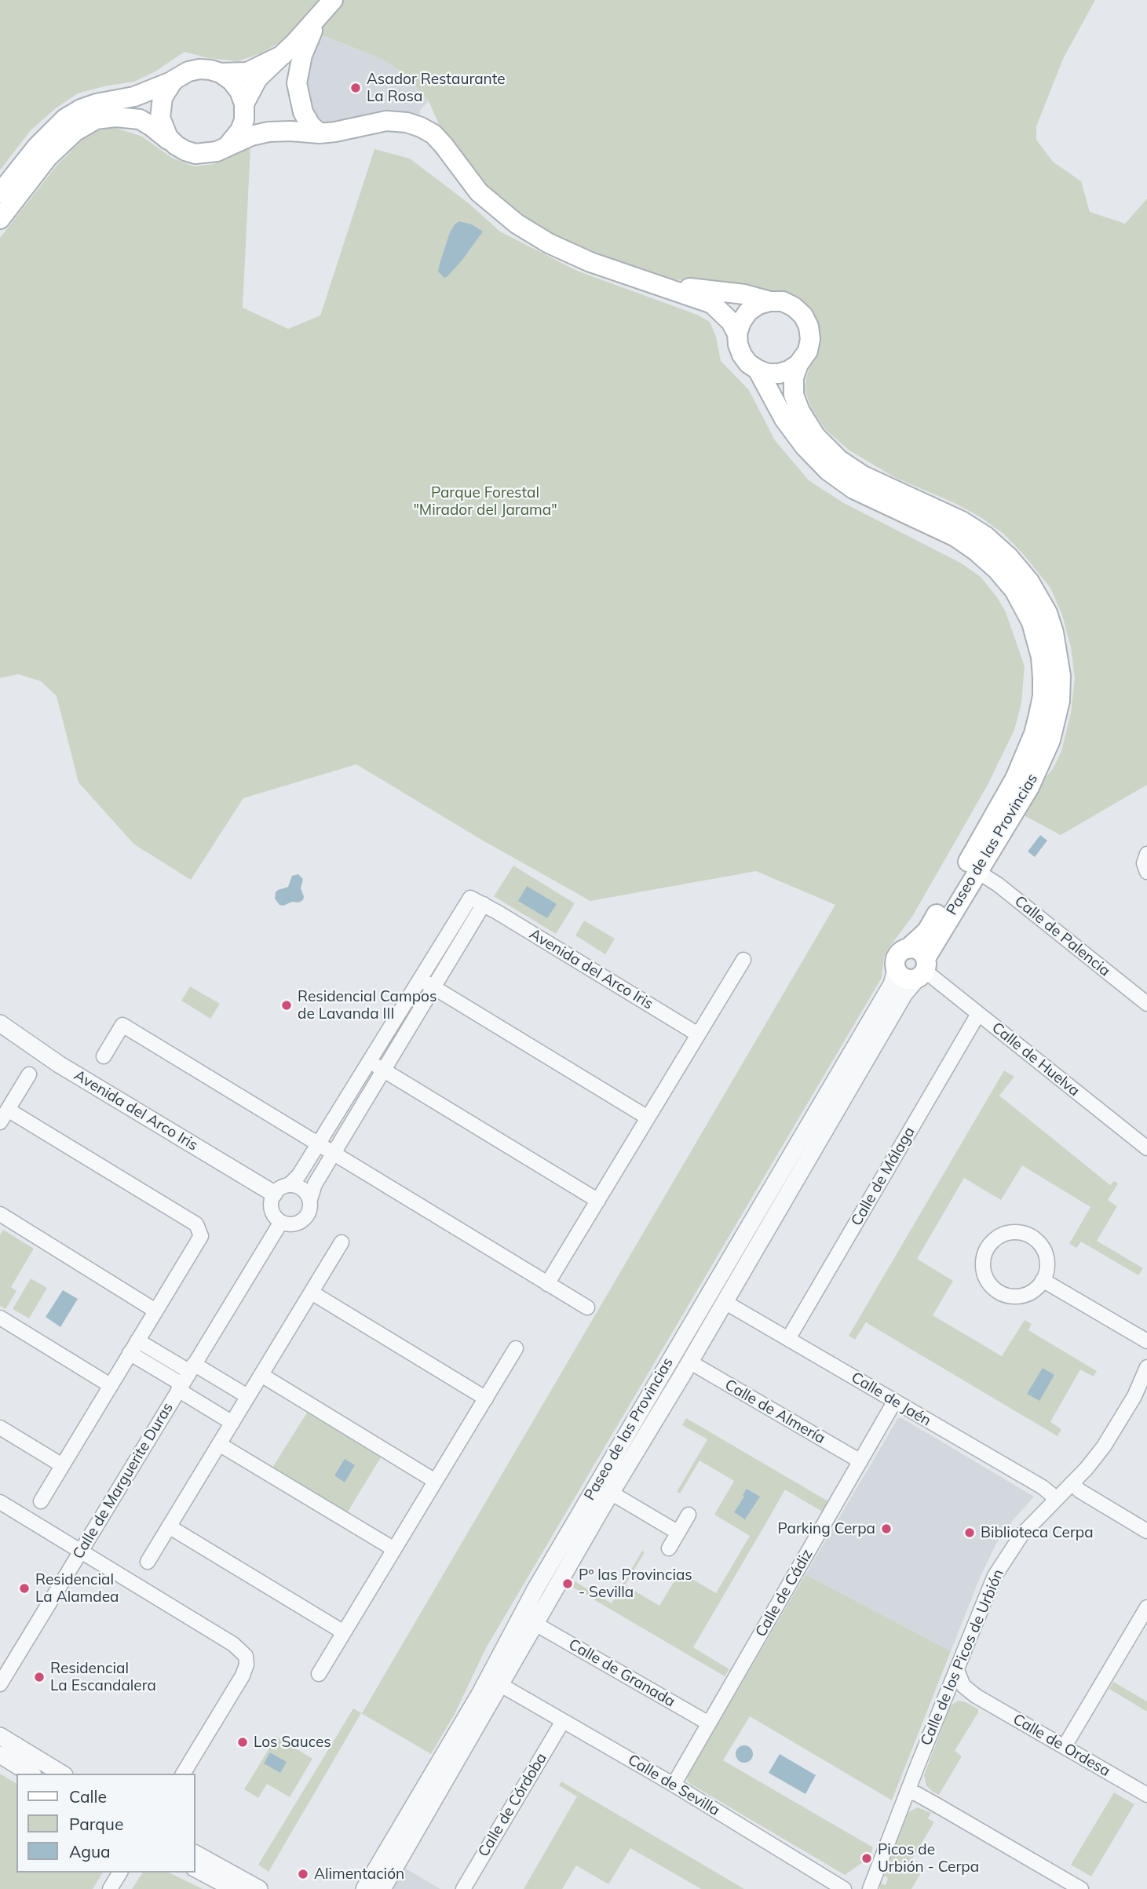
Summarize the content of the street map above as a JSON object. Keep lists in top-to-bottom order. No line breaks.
{"streets":{"main road":["Paseo de las Provincias"],"street":["Calle de Palencia","Avenida del Arco Iris","Calle de Huelva","Calle de Málaga","Calle de Jaén","Calle de Almería","Calle de Marguerite Duras","Calle de Cádiz","Calle de los Picos de Urbión","Calle de Granada","Calle de Ordesa","Calle de Sevilla","Calle de Córdoba"]},"crossings":[["Paseo de las Provincias","Calle de Palencia"],["Paseo de las Provincias","Calle de Huelva"],["Paseo de las Provincias","Calle de Jaén"],["Paseo de las Provincias","Calle de Almería"],["Paseo de las Provincias","Calle de Granada"],["Paseo de las Provincias","Calle de Sevilla"],["Avenida del Arco Iris","Calle de Marguerite Duras"],["Calle de Huelva","Calle de Málaga"],["Calle de Málaga","Calle de Jaén"],["Calle de Jaén","Calle de Cádiz"],["Calle de Jaén","Calle de los Picos de Urbión"],["Calle de Almería","Calle de Cádiz"],["Calle de Cádiz","Calle de Granada"],["Calle de Cádiz","Calle de Sevilla"],["Calle de los Picos de Urbión","Calle de Ordesa"],["Calle de Sevilla","Calle de Córdoba"]],"parks":["Parque Forestal \"Mirador del Jarama\""],"places":["Asador Restaurante La Rosa","Residencial Campos de Lavanda III","Parking Cerpa","Biblioteca Cerpa","Pº las Provincias - Sevilla","Residencial La Alamdea","Residencial La Escandalera","Los Sauces","Picos de Urbión - Cerpa","Alimentación"],"legend":["Calle","Parque","Agua"]}
